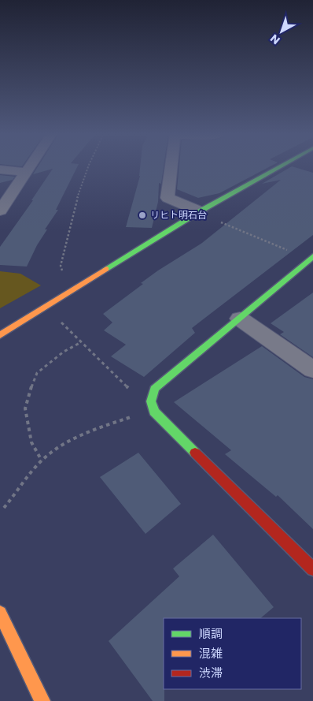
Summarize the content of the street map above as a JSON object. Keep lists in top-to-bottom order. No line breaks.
{"places":["リヒト明石台"],"legend":["順調","混雑","渋滞"],"north":"bottom left"}
